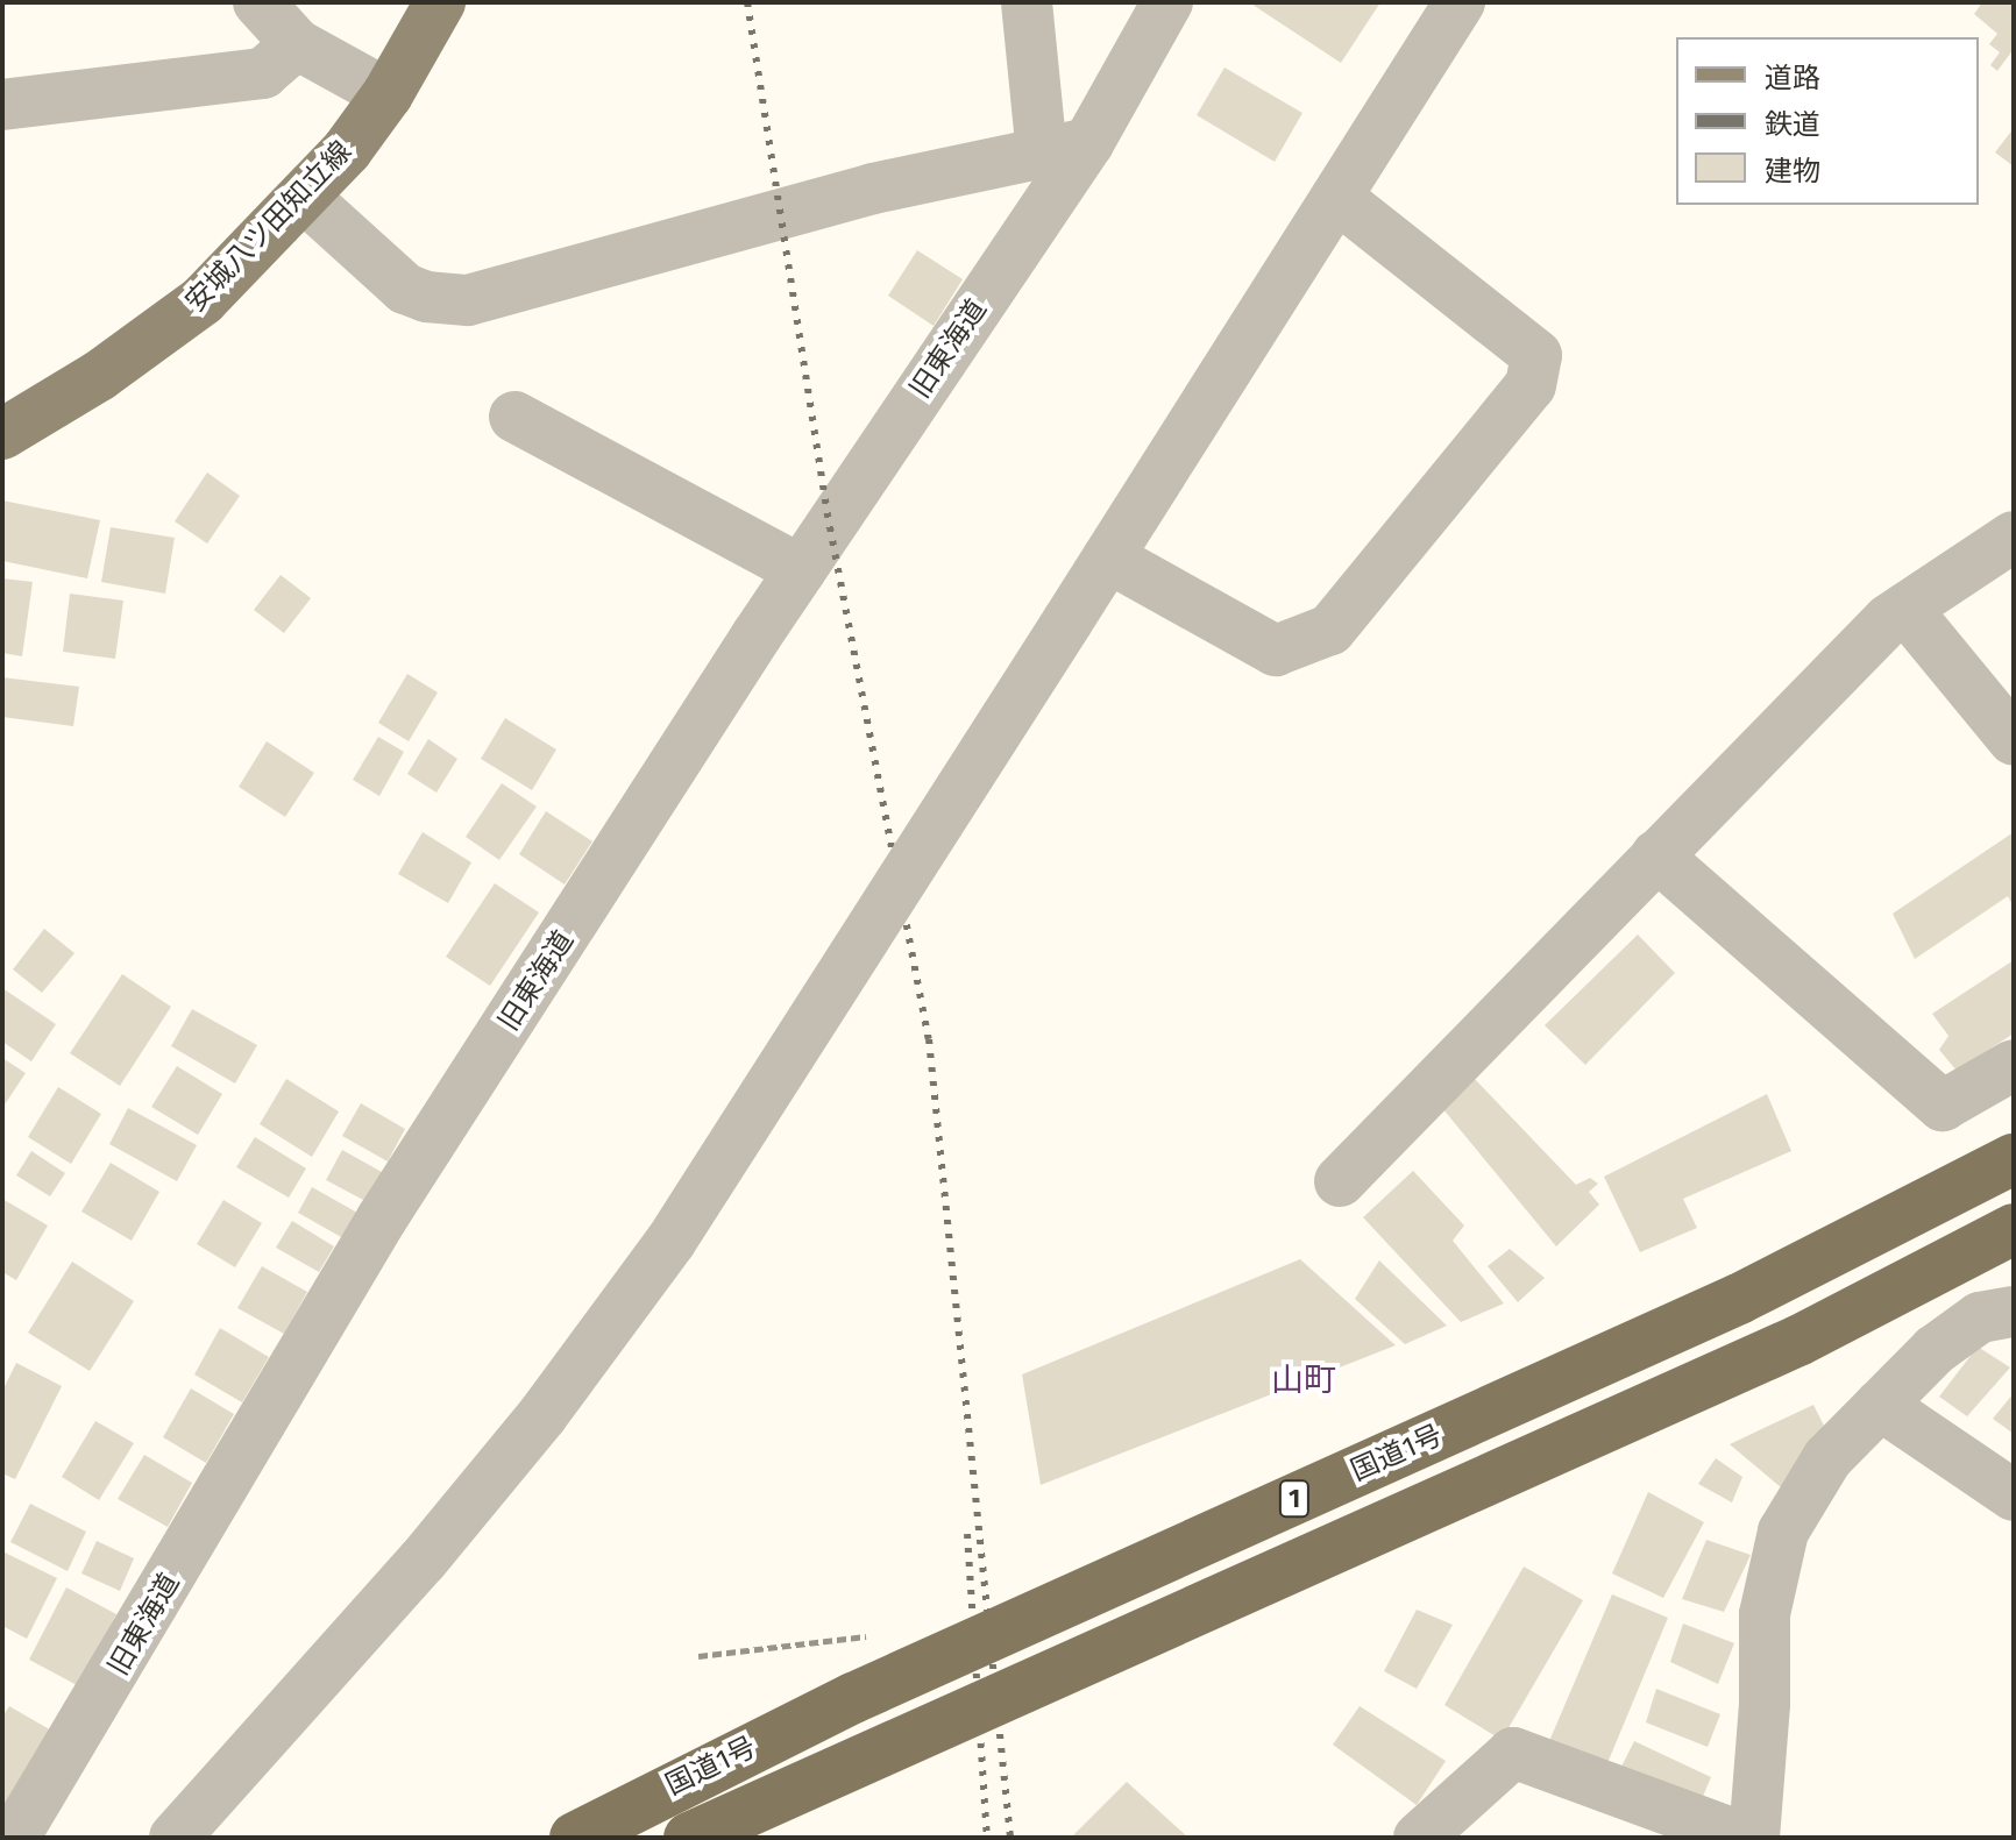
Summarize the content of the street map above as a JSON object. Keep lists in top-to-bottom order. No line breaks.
{"streets":{"highway":["国道1号","1"],"main road":["安城八ツ田知立線"],"street":["旧東海道"]},"districts":["山町"],"legend":["道路","鉄道","建物"]}
